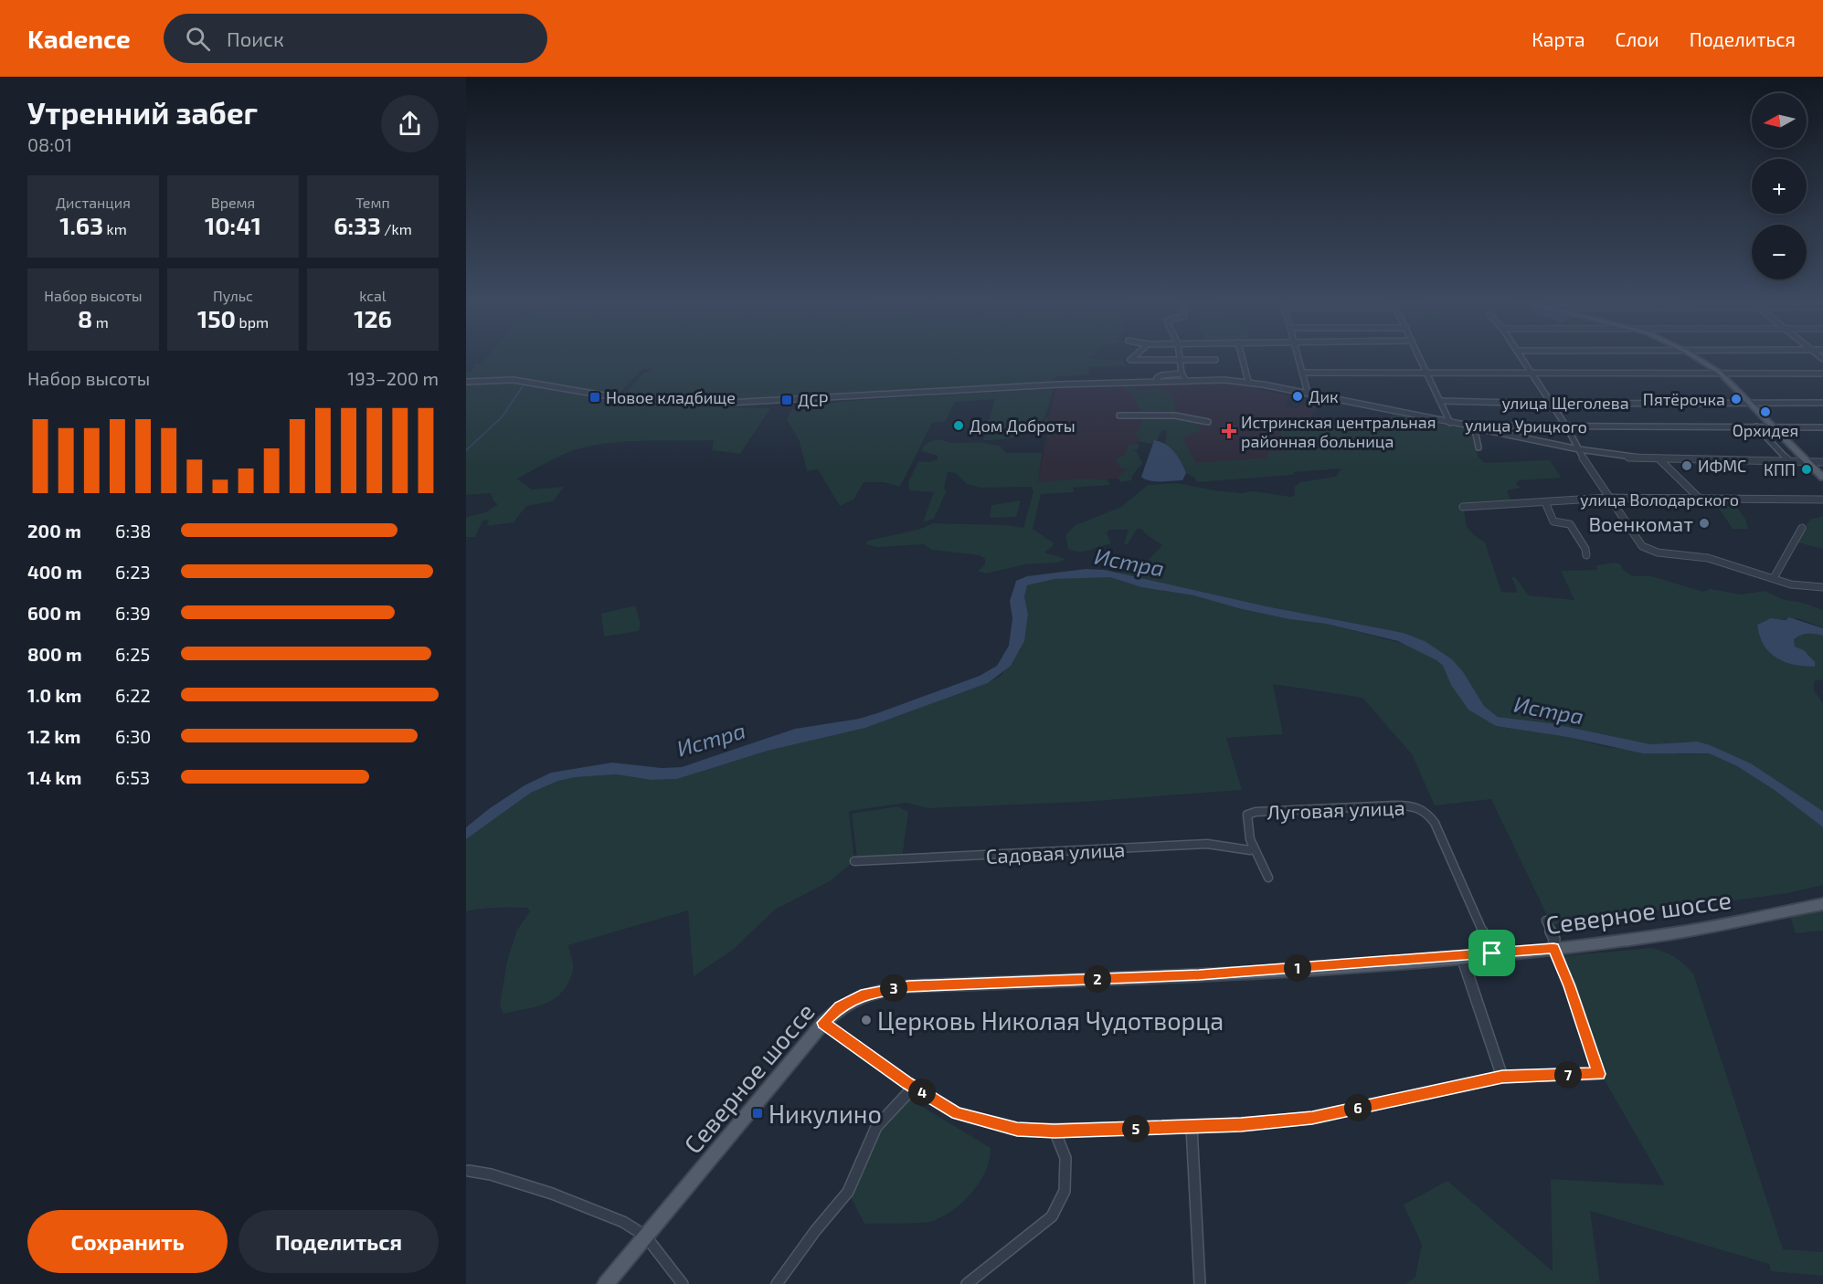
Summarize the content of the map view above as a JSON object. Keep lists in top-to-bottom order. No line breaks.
{"streets":{"main road":["Северное шоссе"],"street":["улица Щеголева","улица Урицкого","улица Володарского","Луговая улица","Садовая улица"]},"crossings":[["Луговая улица","Садовая улица"],["Луговая улица","Северное шоссе"]],"water":["Истра"],"places":{"other":["Дик","Пятёрочка","Орхидея","Дом Доброты","ИФМС","КПП","Военкомат","Церковь Николая Чудотворца"],"transit":["Новое кладбище","ДСР","Никулино"],"health":["Истринская центральная районная больница"]},"north":"left","page":{"header":"Kadence","search":"Поиск","nav":["Карта","Слои","Поделиться"],"heading":["Утренний забег","08:01"],"map_buttons":["+","−"],"stats":[["Дистанция","1.63 km"],["Время","10:41"],["Темп","6:33 /km"],["Набор высоты","8 m"],["Пульс","150 bpm"],["kcal","126"]],"chart":["Набор высоты","193–200 m"],"list":[{"name":"200 m","note":"6:38"},{"name":"400 m","note":"6:23"},{"name":"600 m","note":"6:39"},{"name":"800 m","note":"6:25"},{"name":"1.0 km","note":"6:22"},{"name":"1.2 km","note":"6:30"},{"name":"1.4 km","note":"6:53"}],"pins":["1","2","3","7","4","6","5"],"buttons":["Сохранить","Поделиться"]}}
